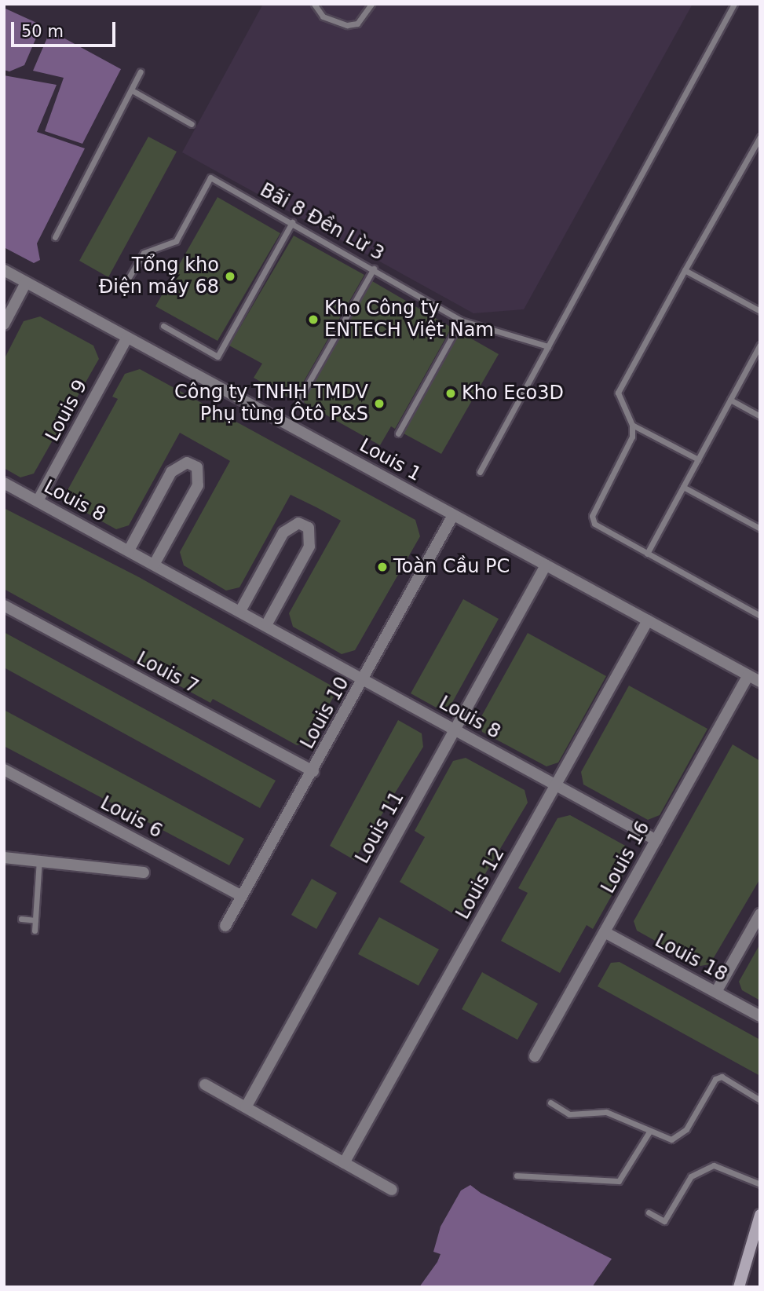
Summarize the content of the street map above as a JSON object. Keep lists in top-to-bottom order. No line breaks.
{"streets":{"street":["Louis 9","Louis 1","Louis 8","Louis 7","Louis 10","Louis 6","Louis 11","Louis 16","Louis 12","Louis 18"],"lane":["Bãi 8 Đền Lừ 3"]},"crossings":[["Louis 9","Louis 1"],["Louis 9","Louis 8"],["Louis 1","Louis 10"],["Louis 1","Louis 11"],["Louis 1","Louis 16"],["Louis 1","Louis 12"],["Louis 8","Louis 10"],["Louis 8","Louis 11"],["Louis 8","Louis 16"],["Louis 8","Louis 12"],["Louis 7","Louis 10"],["Louis 10","Louis 6"],["Louis 16","Louis 18"]],"places":["Tổng kho Điện máy 68","Kho Công ty ENTECH Việt Nam","Kho Eco3D","Công ty TNHH TMDV Phụ tùng Ôtô P&S","Toàn Cầu PC"],"scale_bar":"50 m"}
